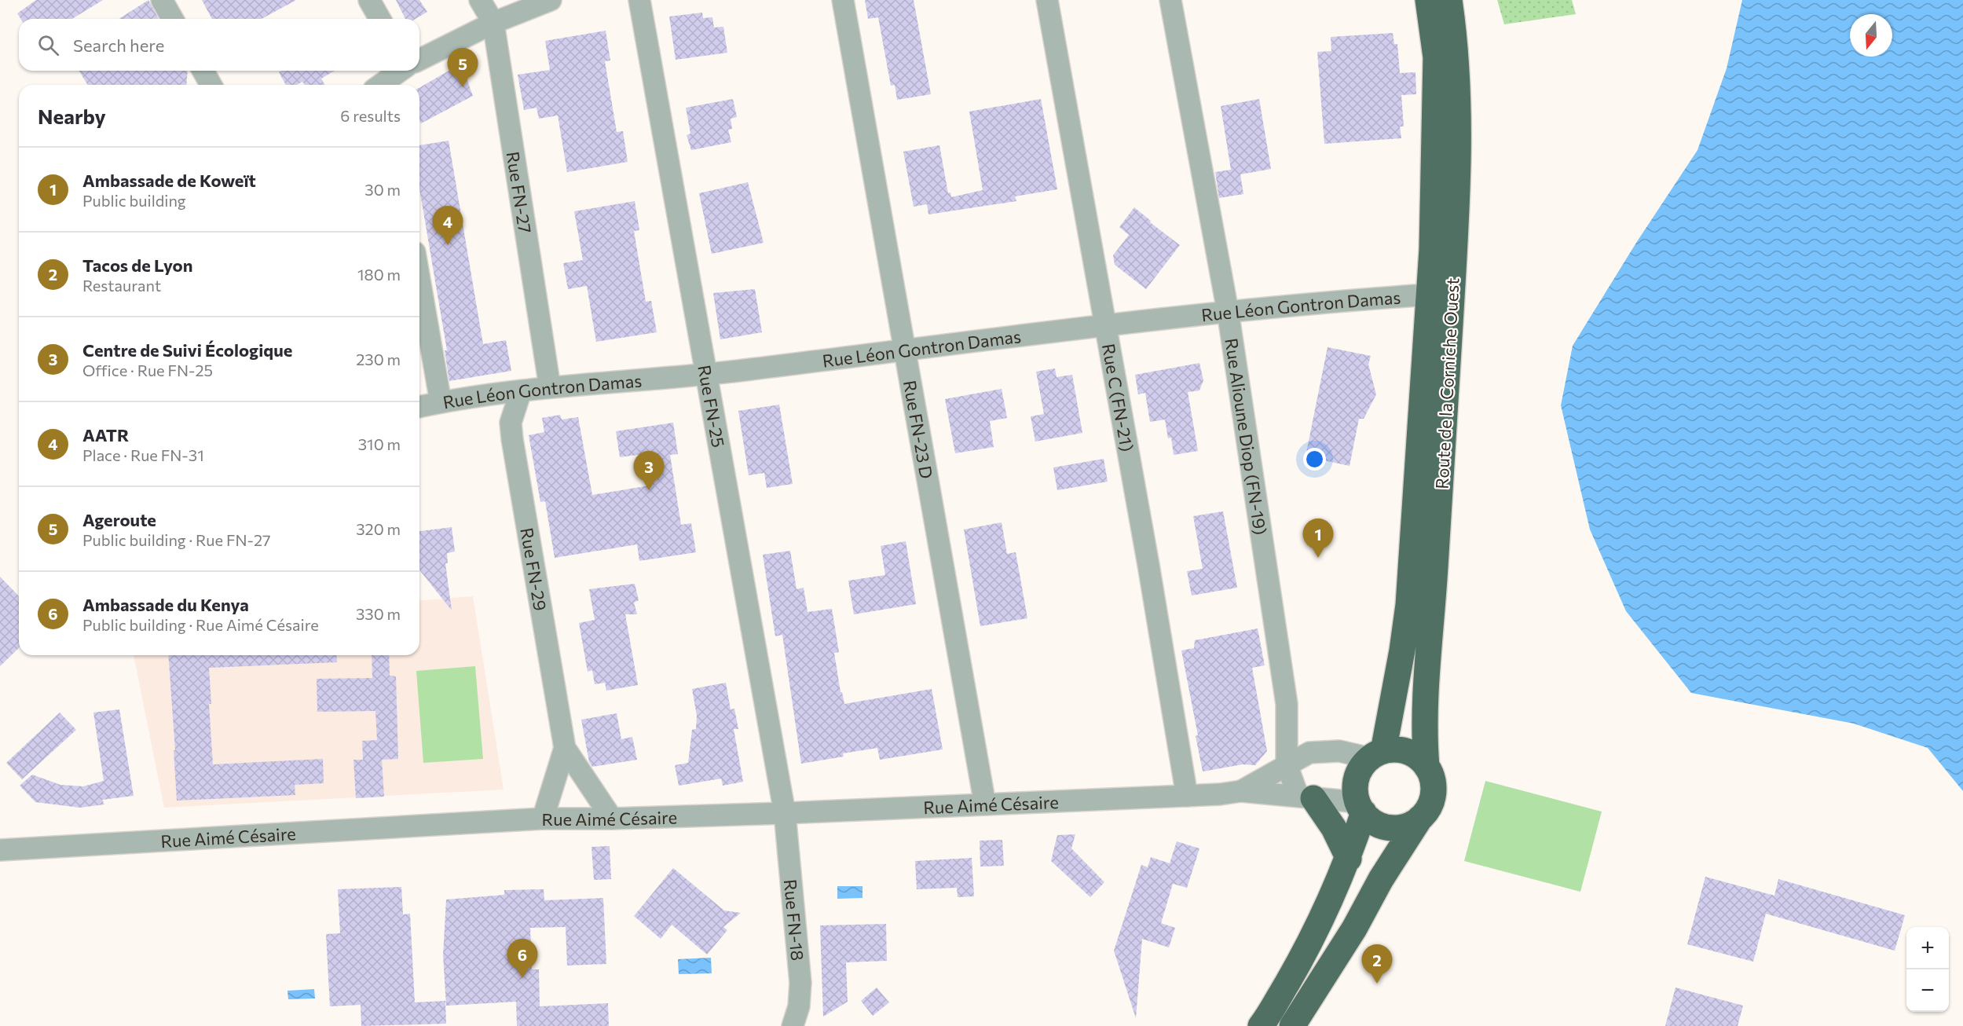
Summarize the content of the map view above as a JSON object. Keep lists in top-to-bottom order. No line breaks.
{"streets":{"highway":["Route de la Corniche Ouest"],"street":["Rue FN-27","Rue Léon Gontron Damas","Rue C (FN-21)","Rue FN-25","Rue FN-23 D","Rue Alioune Diop (FN-19)","Rue FN-29","Rue Aimé Césaire","Rue FN-18"]},"crossings":[["Rue FN-27","Rue Léon Gontron Damas"],["Rue Léon Gontron Damas","Route de la Corniche Ouest"],["Rue Léon Gontron Damas","Rue C (FN-21)"],["Rue Léon Gontron Damas","Rue FN-25"],["Rue Léon Gontron Damas","Rue FN-23 D"],["Rue Léon Gontron Damas","Rue Alioune Diop (FN-19)"],["Rue Léon Gontron Damas","Rue FN-29"],["Rue C (FN-21)","Rue Aimé Césaire"],["Rue FN-25","Rue Aimé Césaire"],["Rue FN-25","Rue FN-18"],["Rue FN-23 D","Rue Aimé Césaire"],["Rue Aimé Césaire","Rue FN-18"]],"north":"bottom","page":{"search":"Search here","pins":["5","4","3","1","6","2"],"heading":["Nearby","6 results"],"list":[{"mark":"1","name":"Ambassade de Koweït","note":"Public building","value":"30 m"},{"mark":"2","name":"Tacos de Lyon","note":"Restaurant","value":"180 m"},{"mark":"3","name":"Centre de Suivi Écologique","note":"Office · Rue FN-25","value":"230 m"},{"mark":"4","name":"AATR","note":"Place · Rue FN-31","value":"310 m"},{"mark":"5","name":"Ageroute","note":"Public building · Rue FN-27","value":"320 m"},{"mark":"6","name":"Ambassade du Kenya","note":"Public building · Rue Aimé Césaire","value":"330 m"}],"map_buttons":["+","−"]}}
